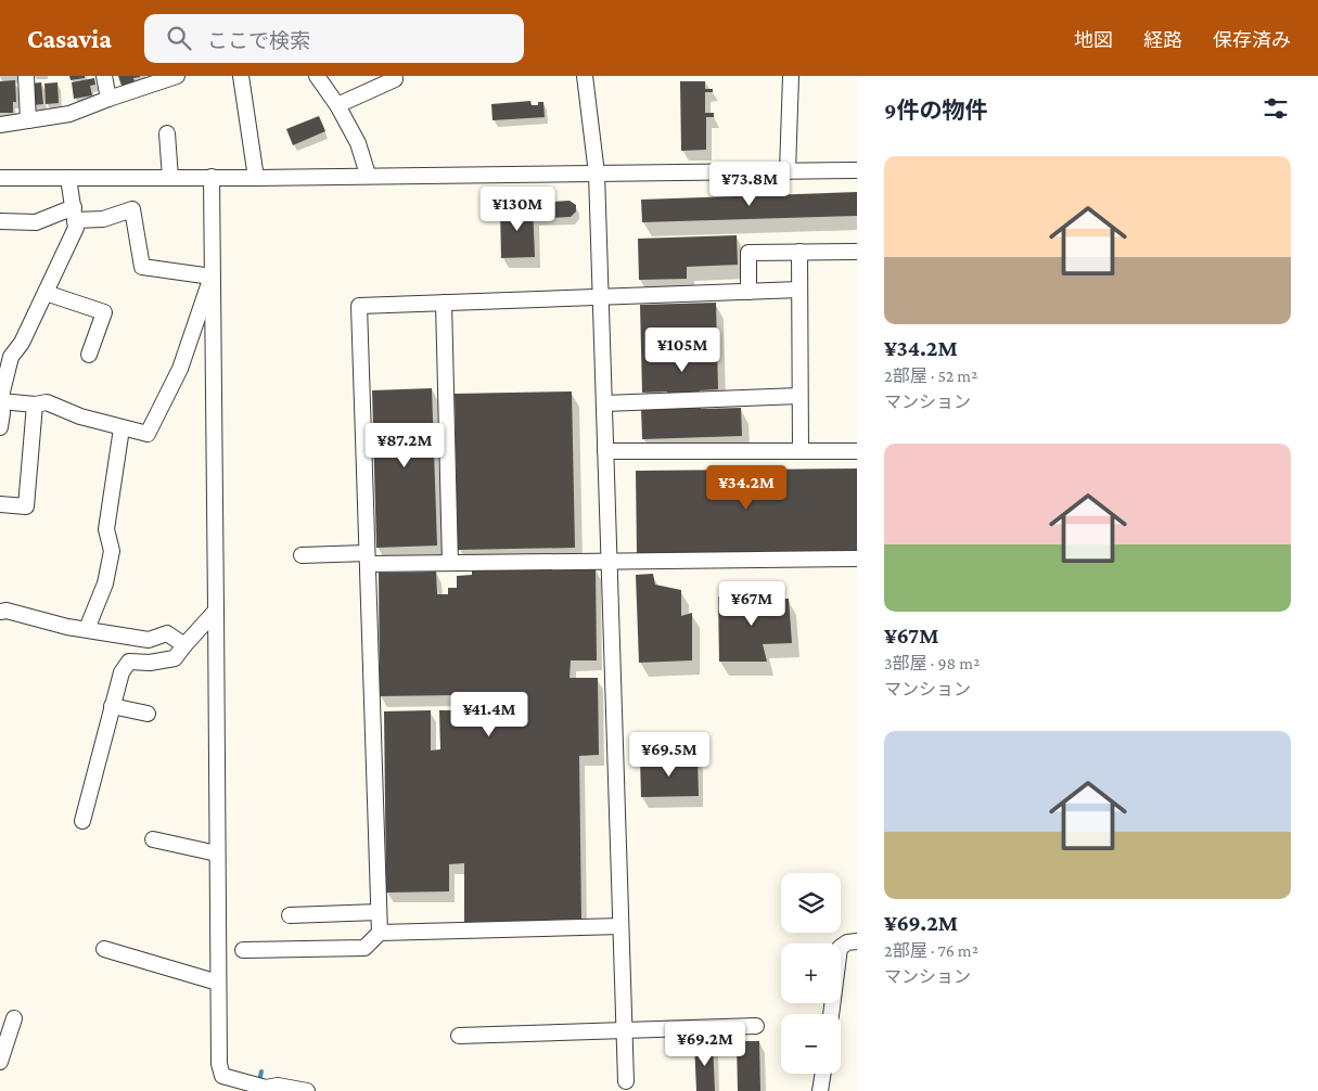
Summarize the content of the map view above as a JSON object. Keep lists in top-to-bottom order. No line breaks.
{"page":{"header":"Casavia","search":"ここで検索","nav":["地図","経路","保存済み"],"heading":"9件の物件","list":[{"name":"¥34.2M","note":"2部屋 · 52 m² · マンション"},{"name":"¥67M","note":"3部屋 · 98 m² · マンション"},{"name":"¥69.2M","note":"2部屋 · 76 m² · マンション"}],"price":["¥73.8M","¥130M","¥105M","¥87.2M","¥34.2M","¥67M","¥41.4M","¥69.5M","¥69.2M"],"map_buttons":["+","−"]}}
